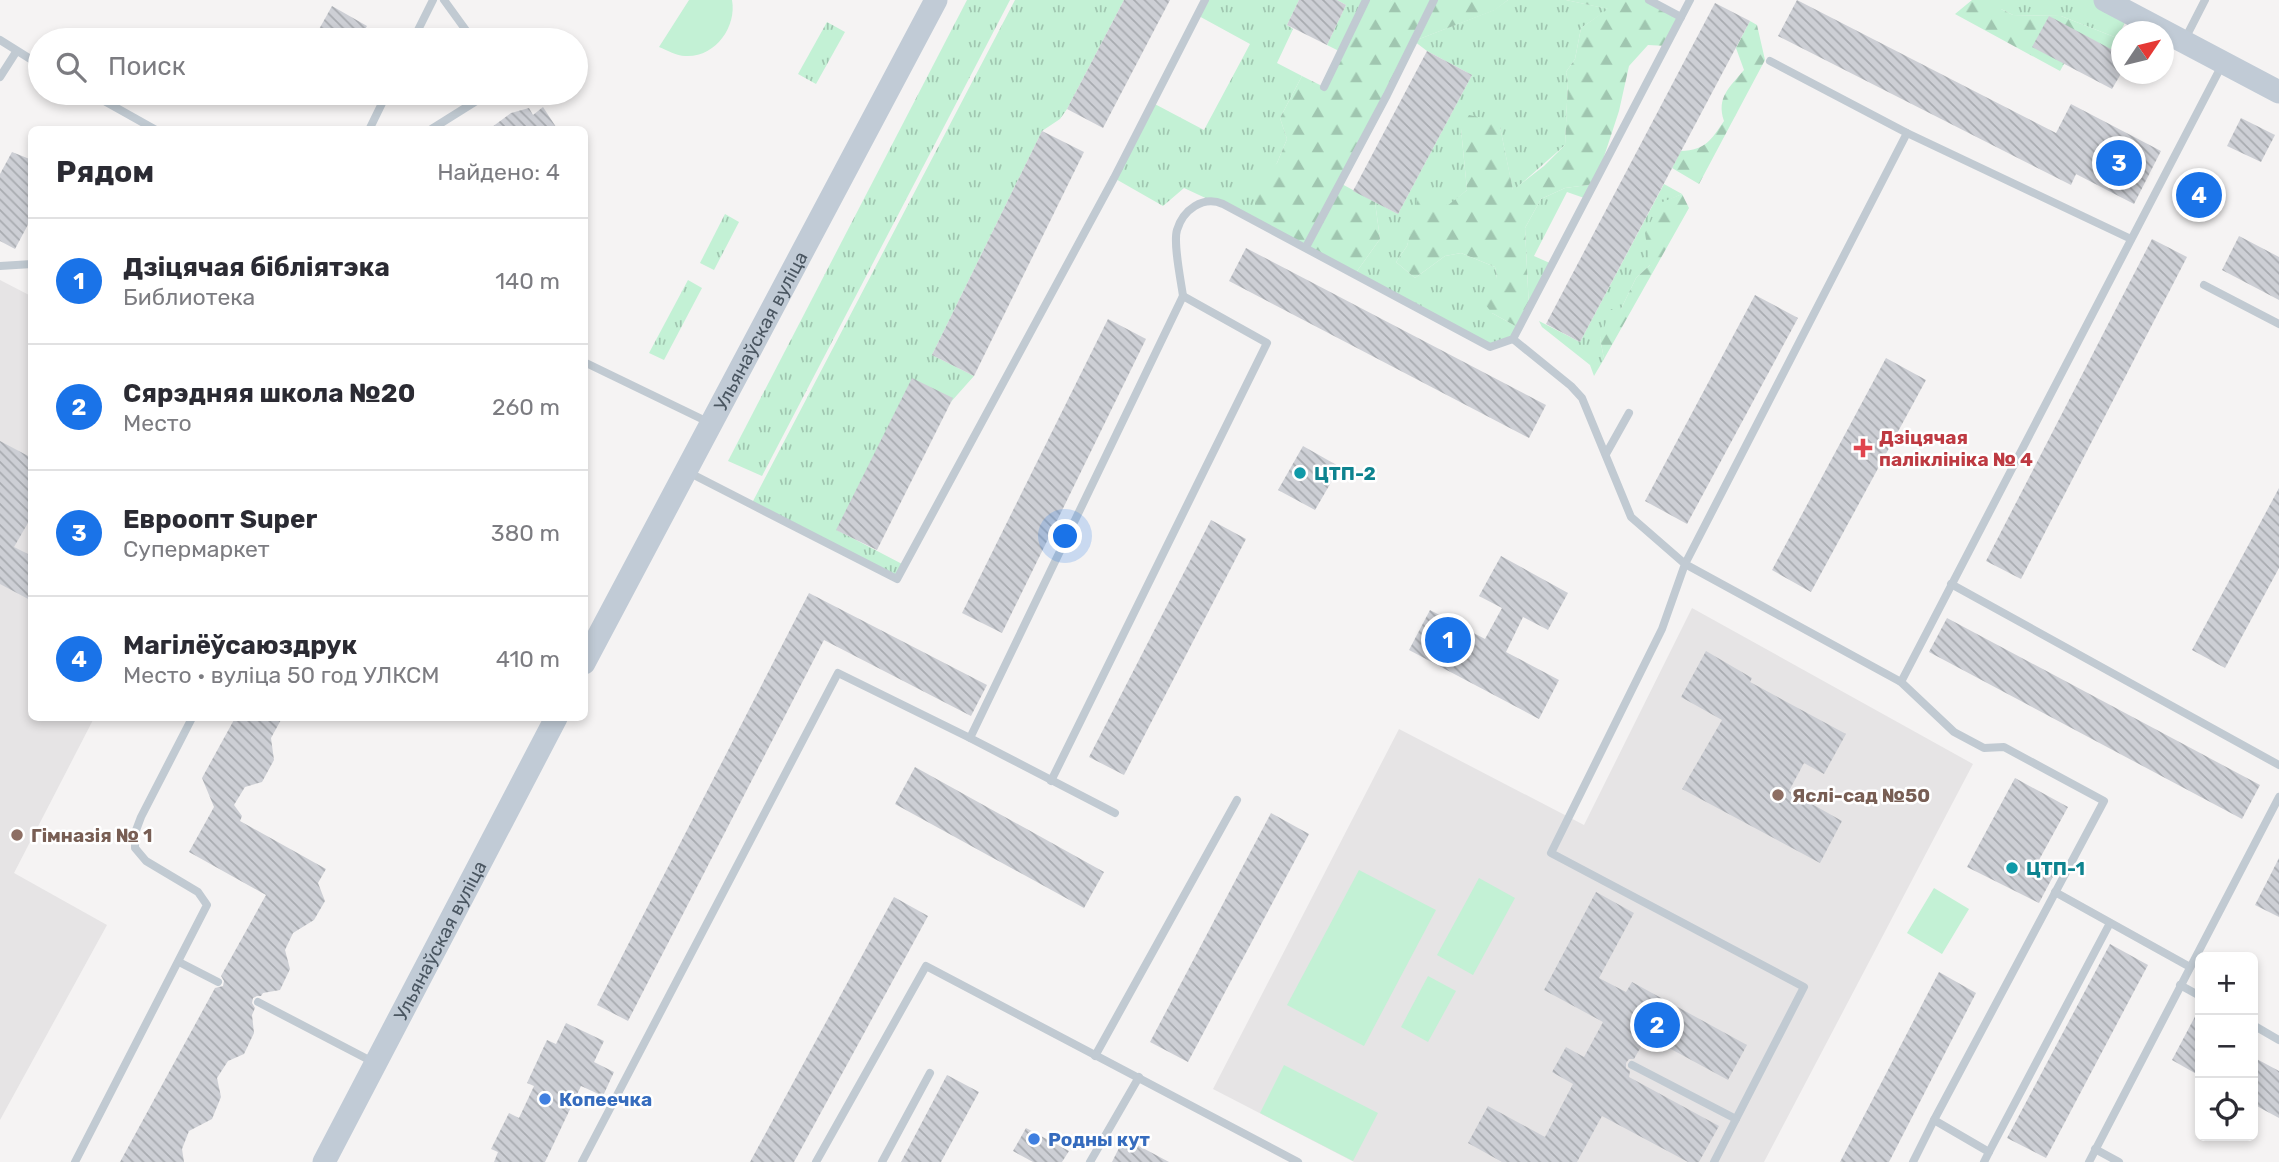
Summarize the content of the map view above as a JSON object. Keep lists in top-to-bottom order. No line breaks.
{"streets":{"main road":["Ульянаўская вуліца"]},"places":{"health":["Дзіцячая паліклініка № 4"],"other":["ЦТП-2","Яслі-сад №50","Гімназія № 1","ЦТП-1","Копеечка","Родны кут"]},"north":"top right","page":{"search":"Поиск","heading":["Рядом","Найдено: 4"],"pins":["3","4","1","2"],"list":[{"mark":"1","name":"Дзіцячая бібліятэка","note":"Библиотека","value":"140 m"},{"mark":"2","name":"Сярэдняя школа №20","note":"Место","value":"260 m"},{"mark":"3","name":"Евроопт Super","note":"Супермаркет","value":"380 m"},{"mark":"4","name":"Магілёўсаюздрук","note":"Место · вуліца 50 год УЛКСМ","value":"410 m"}],"map_buttons":["+","−"]}}
